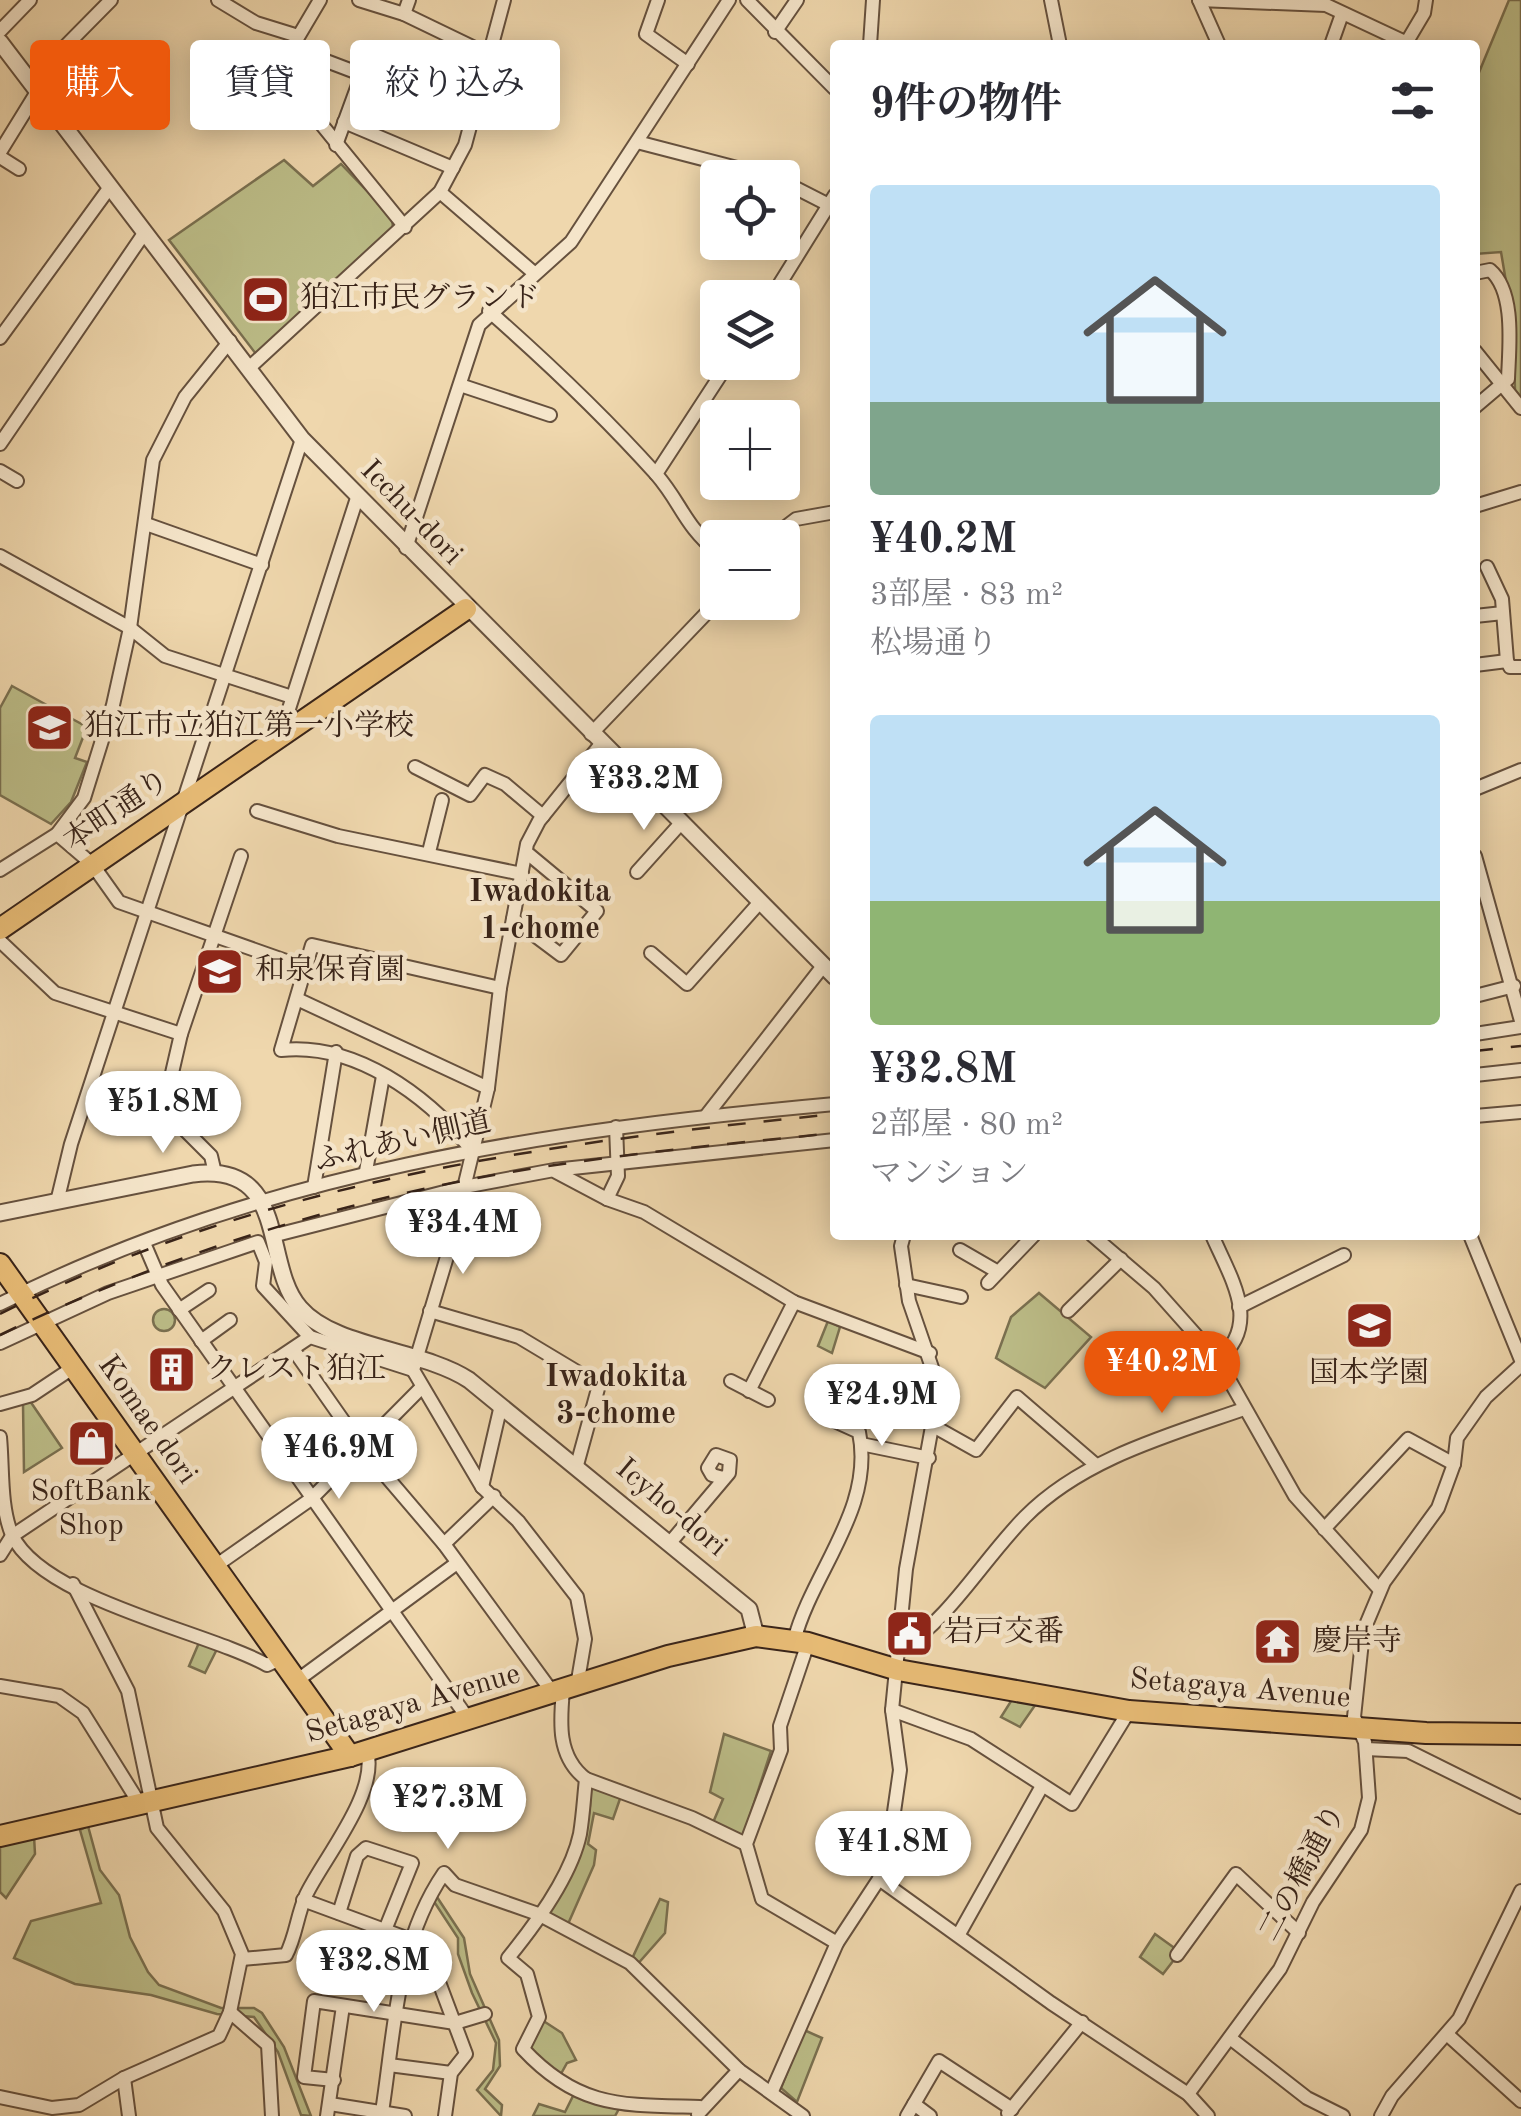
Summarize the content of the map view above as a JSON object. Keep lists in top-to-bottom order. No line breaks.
{"streets":{"main road":["本町通り","Komae dori","Setagaya Avenue"],"street":["Icchu-dori","ふれあい側道","Icyho-dori","二の橋通り"]},"crossings":[["Icchu-dori","本町通り"],["ふれあい側道","Komae dori"],["ふれあい側道","Icyho-dori"],["Komae dori","Setagaya Avenue"],["Icyho-dori","Setagaya Avenue"],["Setagaya Avenue","二の橋通り"]],"districts":["Iwadokita 1-chome","Iwadokita 3-chome"],"places":{"sports":["狛江市民グランド"],"school or university":["狛江市立狛江第一小学校","和泉保育園","国本学園"],"building":["クレスト狛江"],"shop":["SoftBank Shop"],"public building":["岩戸交番"],"temple":["慶岸寺"]},"page":{"chip":["購入","賃貸","絞り込み"],"heading":"9件の物件","map_buttons":["+","−"],"list":[{"name":"¥40.2M","note":"3部屋 · 83 m² · 松場通り"},{"name":"¥32.8M","note":"2部屋 · 80 m² · マンション"}],"price":["¥33.2M","¥51.8M","¥34.4M","¥40.2M","¥24.9M","¥46.9M","¥27.3M","¥41.8M","¥32.8M"]}}
